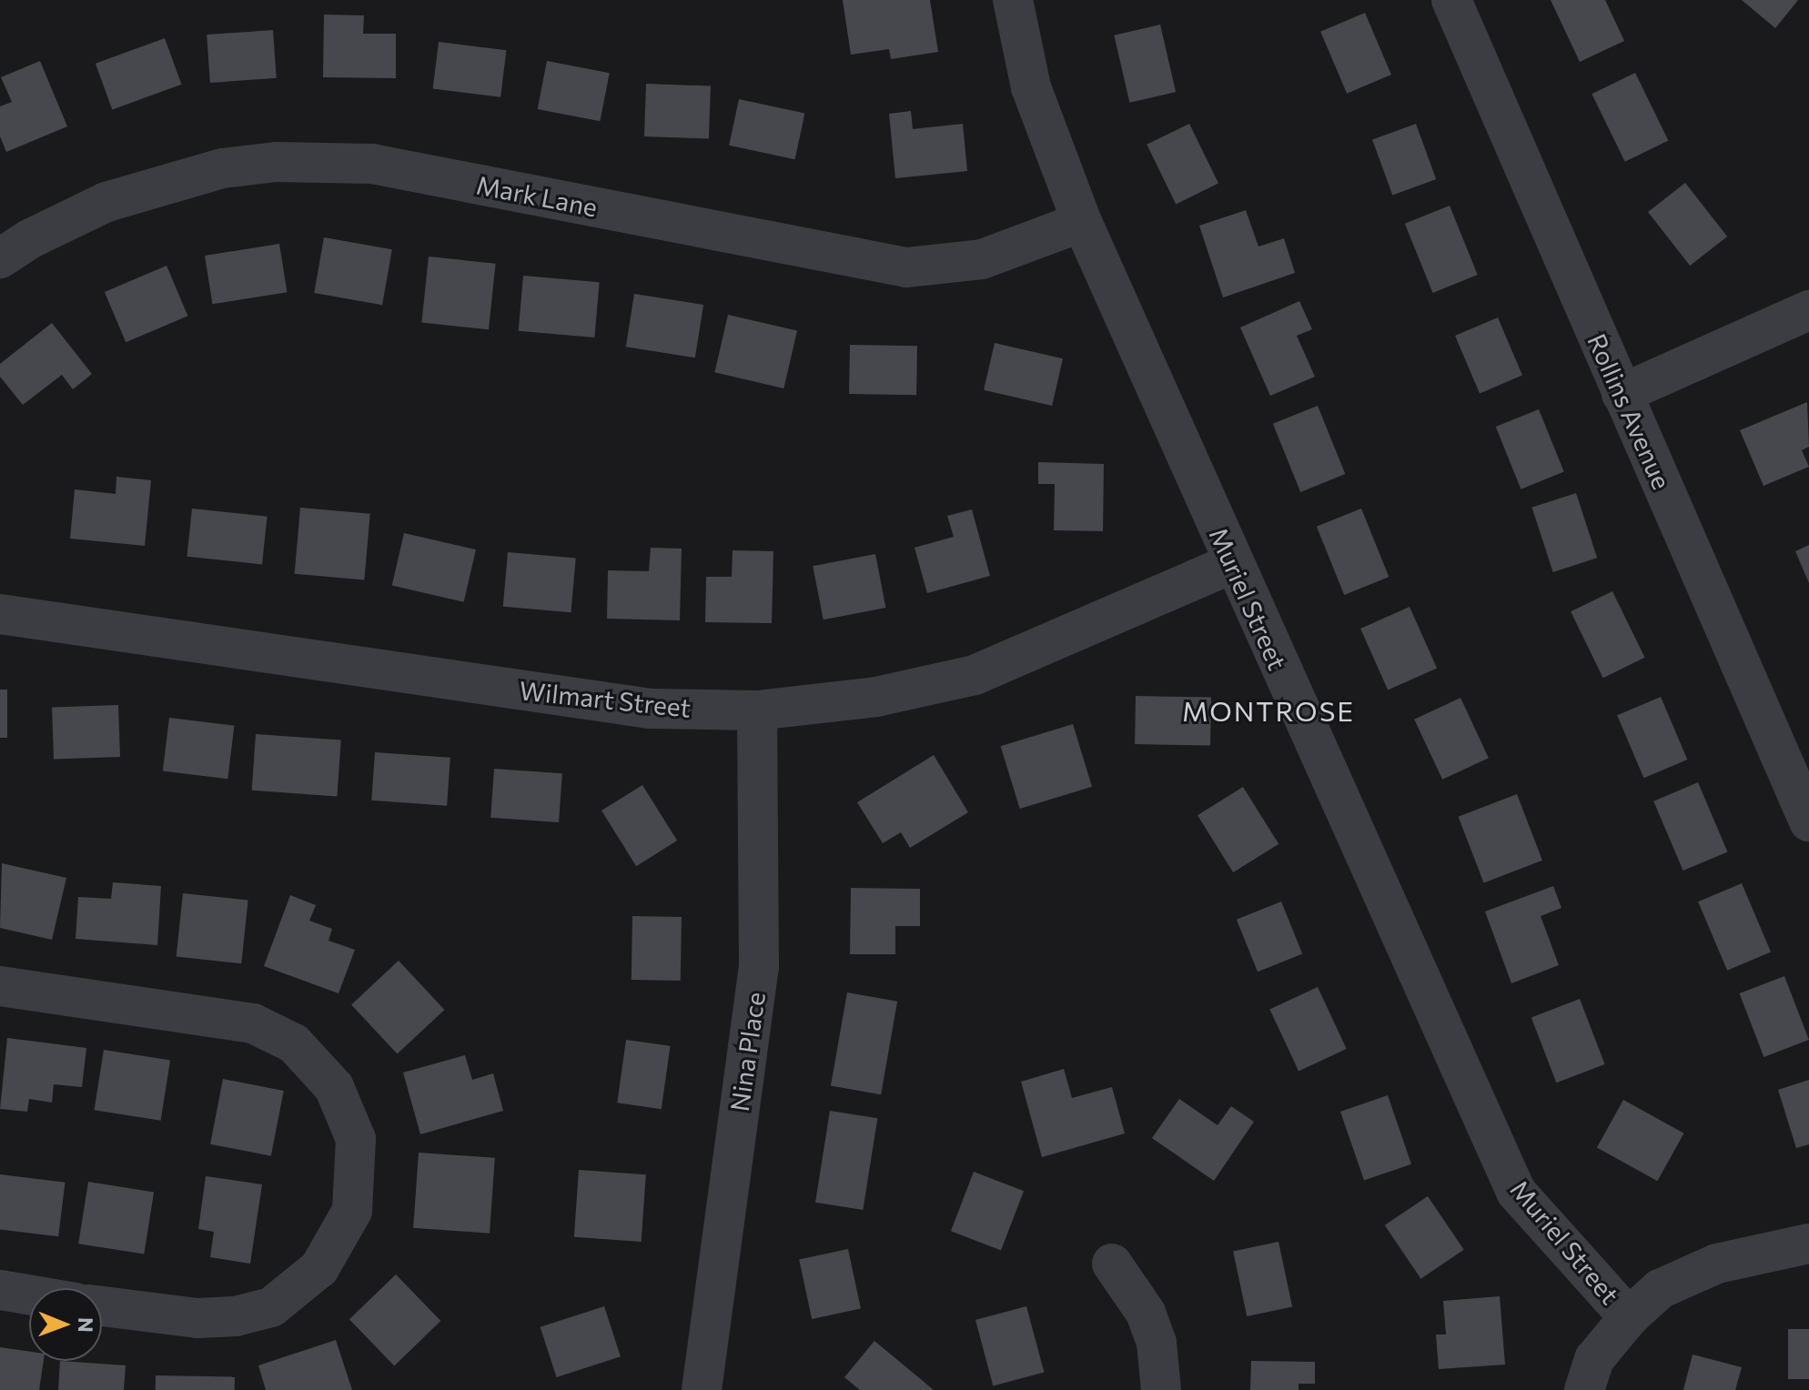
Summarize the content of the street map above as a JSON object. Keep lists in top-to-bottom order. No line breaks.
{"streets":{"street":["Mark Lane","Rollins Avenue","Muriel Street","Wilmart Street","Nina Place"]},"crossings":[["Mark Lane","Muriel Street"],["Muriel Street","Wilmart Street"],["Wilmart Street","Nina Place"]],"districts":["MONTROSE"],"north":"right"}
